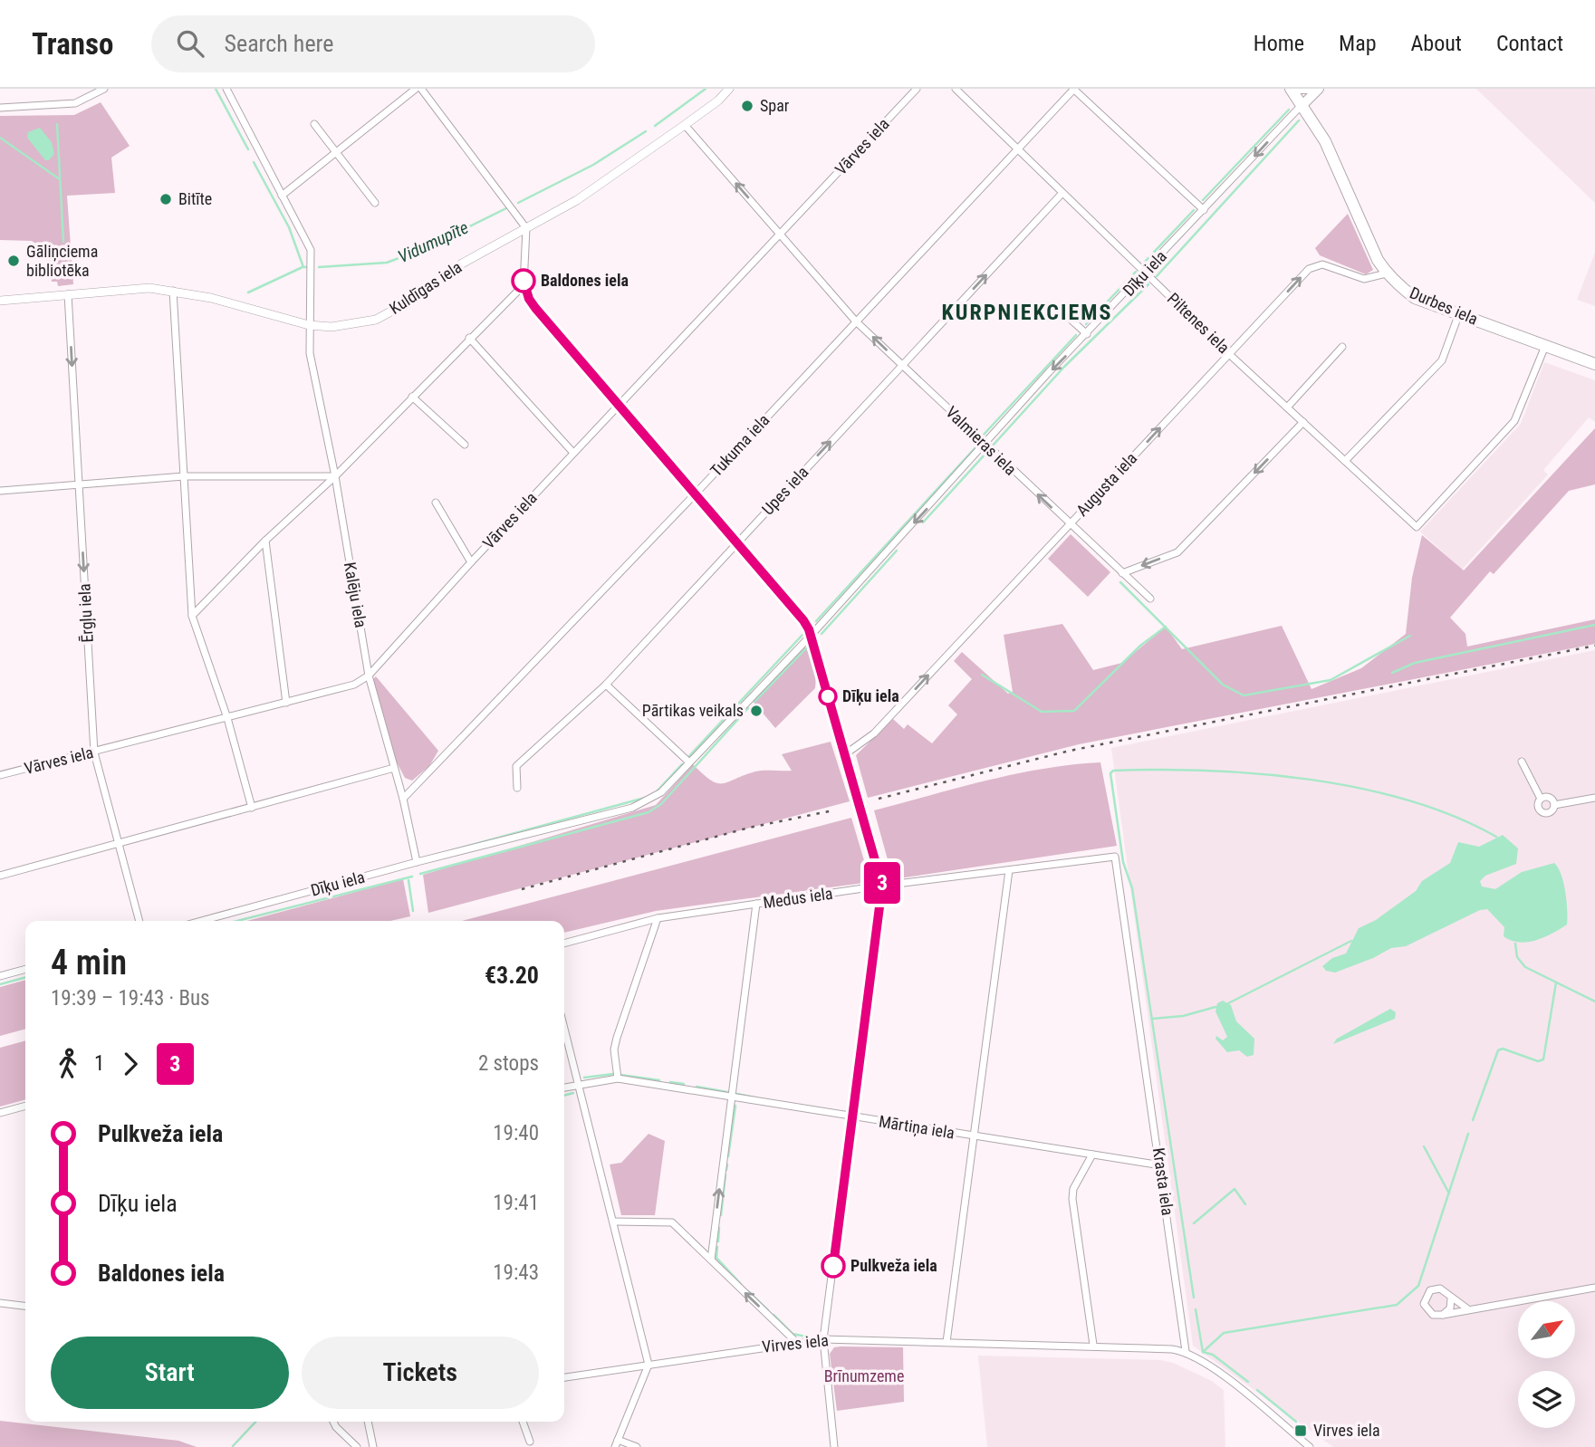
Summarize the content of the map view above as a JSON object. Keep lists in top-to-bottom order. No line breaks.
{"streets":{"main road":["Dīķu iela","Durbes iela"],"street":["Vārves iela","Kuldīgas iela","Piltenes iela","Valmieras iela","Tukuma iela","Augusta iela","Upes iela","Kalēju iela","Ērgļu iela","Medus iela","Mārtiņa iela","Krasta iela","Virves iela"]},"crossings":[["Vārves iela","Valmieras iela"],["Vārves iela","Kalēju iela"],["Vārves iela","Ērgļu iela"],["Dīķu iela","Durbes iela"],["Dīķu iela","Piltenes iela"],["Dīķu iela","Valmieras iela"],["Dīķu iela","Kalēju iela"],["Kuldīgas iela","Valmieras iela"],["Kuldīgas iela","Kalēju iela"],["Kuldīgas iela","Ērgļu iela"],["Durbes iela","Piltenes iela"],["Durbes iela","Augusta iela"],["Piltenes iela","Tukuma iela"],["Piltenes iela","Augusta iela"],["Piltenes iela","Upes iela"],["Valmieras iela","Tukuma iela"],["Valmieras iela","Augusta iela"],["Valmieras iela","Upes iela"],["Tukuma iela","Kalēju iela"],["Medus iela","Krasta iela"],["Mārtiņa iela","Krasta iela"],["Krasta iela","Virves iela"]],"one_way":["Dīķu iela","Valmieras iela","Augusta iela","Upes iela","Ērgļu iela"],"districts":["KURPNIEKCIEMS"],"water":["Vidumupīte"],"parks":["Brīnumzeme"],"places":{"other":["Spar","Bitīte","Gāliņciema bibliotēka","Baldones iela","Dīķu iela","Pārtikas veikals","Pulkveža iela"],"transit":["Virves iela"]},"lines":["bus line 3"],"north":"top right","page":{"header":"Transo","search":"Search here","nav":["Home","Map","About","Contact"],"on_map":"3","heading":["4 min","19:39 – 19:43 · Bus","€3.20"],"legs":["1","3","2 stops"],"list":[{"name":"Pulkveža iela","value":"19:40"},{"name":"Dīķu iela","value":"19:41"},{"name":"Baldones iela","value":"19:43"}],"buttons":["Start","Tickets"]}}
